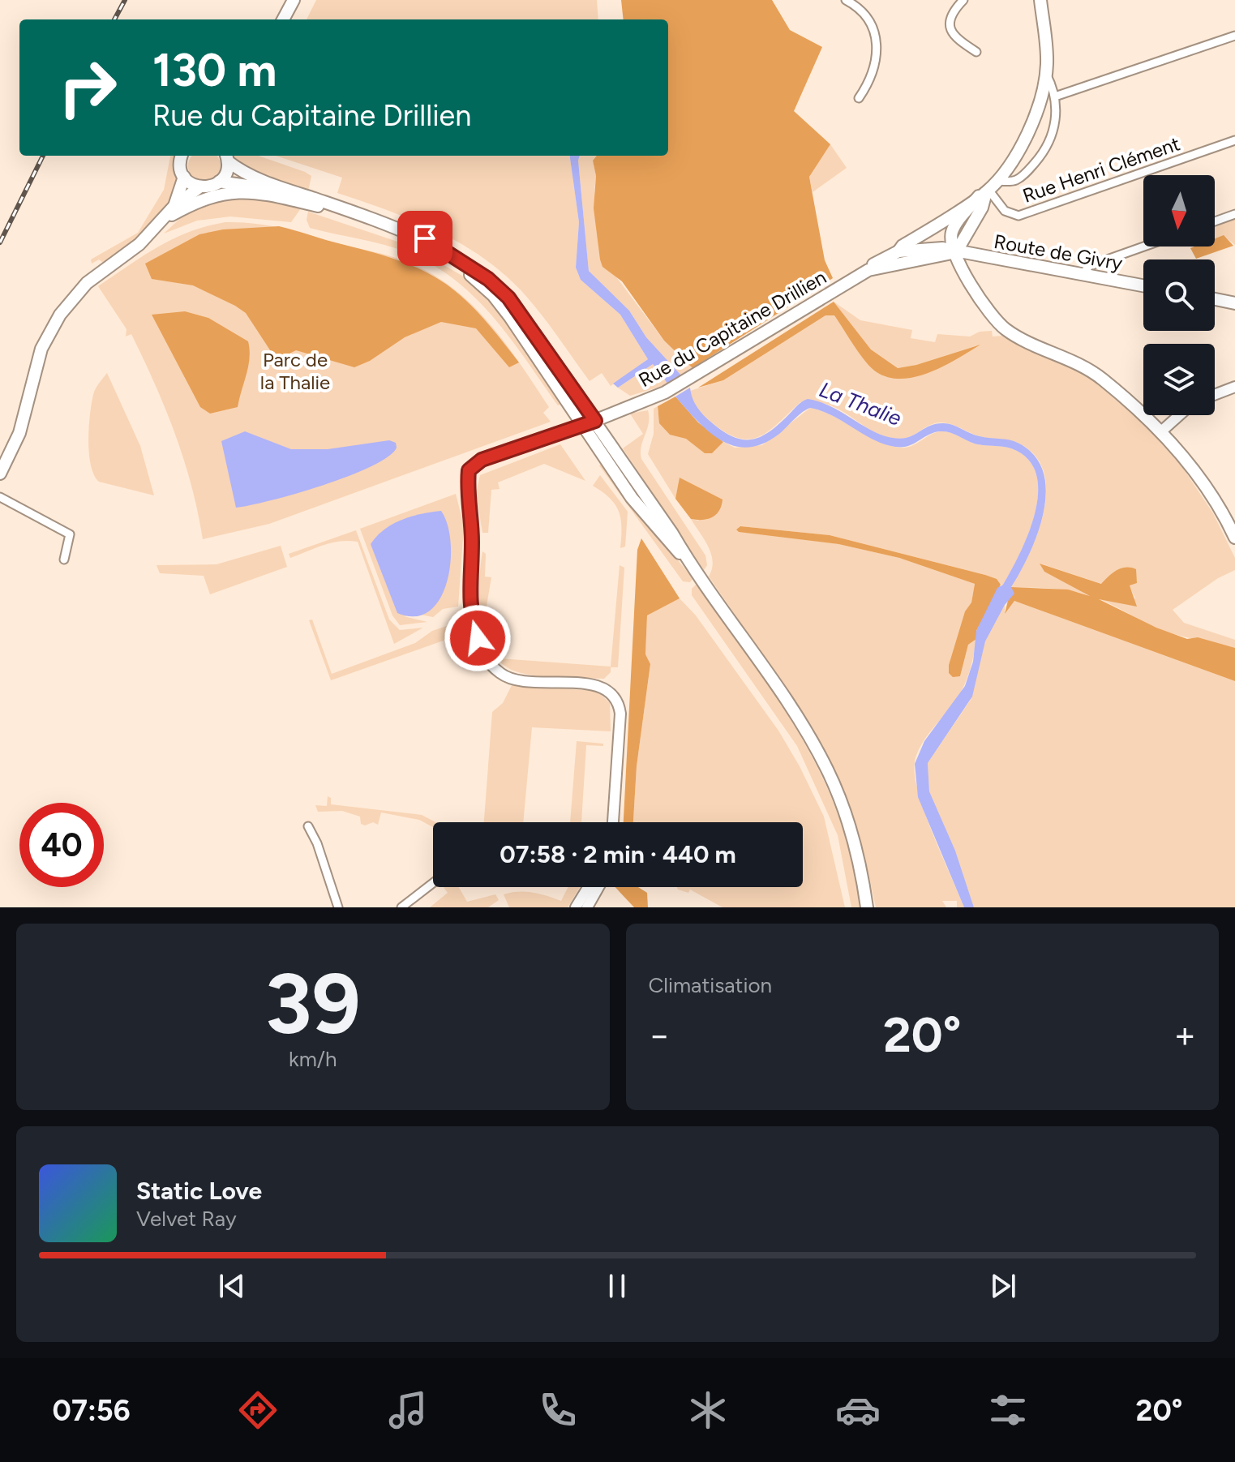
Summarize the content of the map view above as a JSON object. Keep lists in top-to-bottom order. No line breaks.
{"streets":{"main road":["Route de Givry","Rue du Capitaine Drillien"],"street":["Rue Henri Clément"]},"crossings":[["Rue Henri Clément","Rue du Capitaine Drillien"],["Route de Givry","Rue du Capitaine Drillien"]],"water":["La Thalie"],"parks":["Parc de la Thalie"],"north":"bottom","page":{"turn":["130 m","Rue du Capitaine Drillien"],"limit":"40","trip":"07:58 · 2 min · 440 m","tile":[["39","km/h"],"Climatisation"],"heat":["−","20°","+"],"song":["Static Love","Velvet Ray"],"tabs":["07:56","20°"]}}
